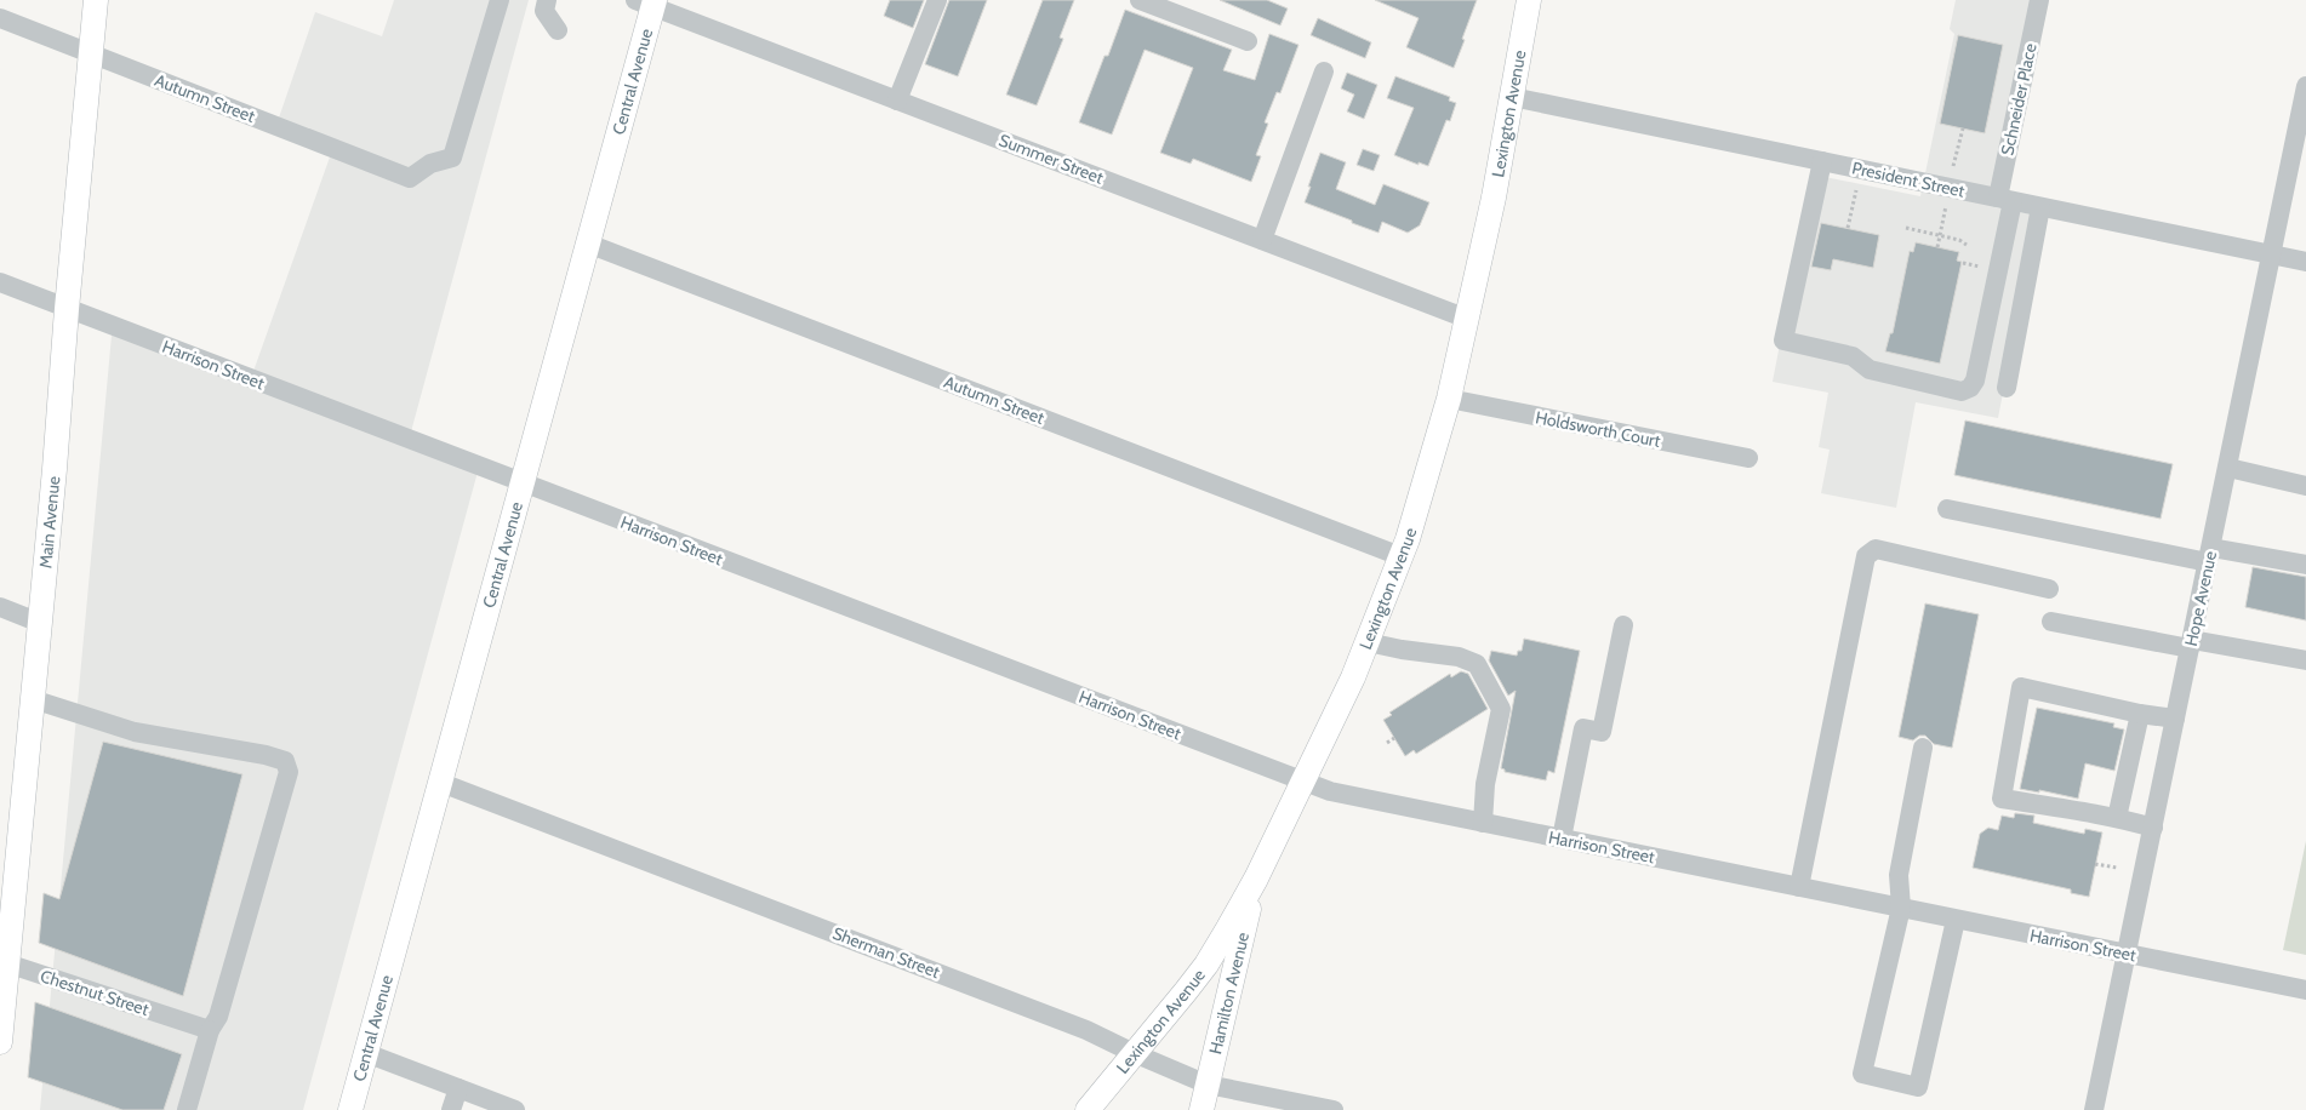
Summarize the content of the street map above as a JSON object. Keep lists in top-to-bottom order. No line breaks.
{"streets":{"main road":["Central Avenue","Lexington Avenue","Main Avenue","Hamilton Avenue"],"street":["Autumn Street","Schneider Place","Summer Street","President Street","Harrison Street","Holdsworth Court","Hope Avenue","Sherman Street","Chestnut Street"]},"crossings":[["Central Avenue","Autumn Street"],["Central Avenue","Summer Street"],["Central Avenue","Harrison Street"],["Central Avenue","Sherman Street"],["Autumn Street","Lexington Avenue"],["Autumn Street","Main Avenue"],["Schneider Place","President Street"],["Lexington Avenue","Summer Street"],["Lexington Avenue","President Street"],["Lexington Avenue","Harrison Street"],["Lexington Avenue","Holdsworth Court"],["Lexington Avenue","Sherman Street"],["Lexington Avenue","Hamilton Avenue"],["President Street","Hope Avenue"],["Harrison Street","Main Avenue"],["Harrison Street","Hope Avenue"],["Main Avenue","Chestnut Street"],["Sherman Street","Hamilton Avenue"]]}
